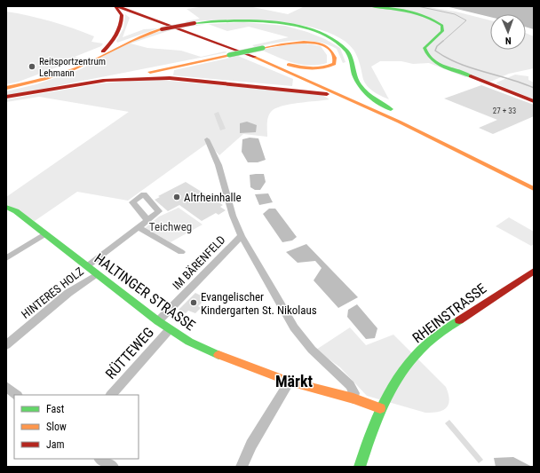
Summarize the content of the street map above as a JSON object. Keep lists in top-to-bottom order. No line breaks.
{"streets":{"main road":["HALTINGER STRASSE","RHEINSTRASSE"],"street":["IM BÄRENFELD","HINTERES HOLZ","RÜTTEWEG"]},"crossings":[["IM BÄRENFELD","HALTINGER STRASSE"],["HALTINGER STRASSE","HINTERES HOLZ"],["HALTINGER STRASSE","RHEINSTRASSE"],["HALTINGER STRASSE","RÜTTEWEG"]],"districts":["Märkt"],"parks":["Teichweg"],"places":["Reitsportzentrum Lehmann","Altrheinhalle","Evangelischer Kindergarten St. Nikolaus"],"house_numbers":["27 + 33"],"legend":["Fast","Slow","Jam"],"north":"bottom"}
